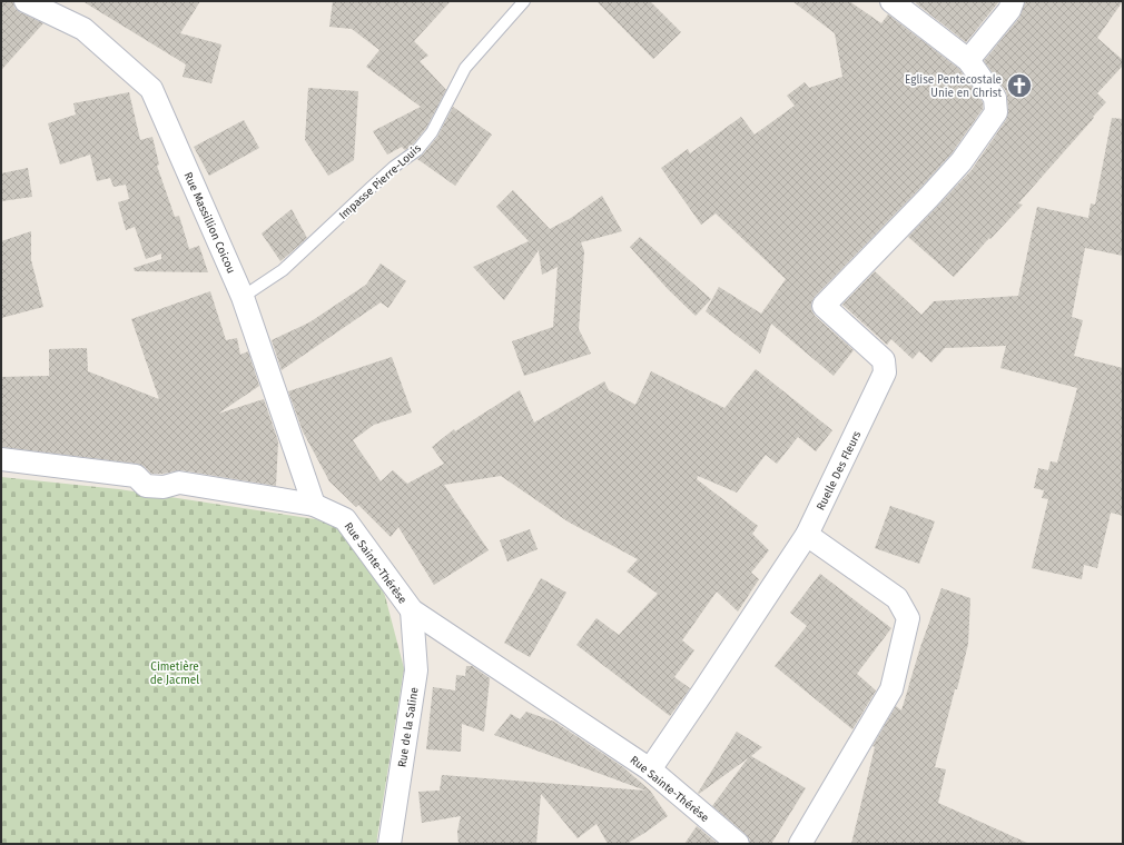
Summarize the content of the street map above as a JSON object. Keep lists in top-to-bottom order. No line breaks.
{"streets":{"street":["Rue Massillion Coicou","Ruelle Des Fleurs","Rue Sainte-Thérèse","Rue de la Saline"],"lane":["Impasse Pierre-Louis"]},"crossings":[["Impasse Pierre-Louis","Rue Massillion Coicou"],["Rue Massillion Coicou","Rue Sainte-Thérèse"],["Ruelle Des Fleurs","Rue Sainte-Thérèse"],["Rue Sainte-Thérèse","Rue de la Saline"]],"parks":["Cimetière de Jacmel"],"places":{"church":["Eglise Pentecostale Unie en Christ"]}}
